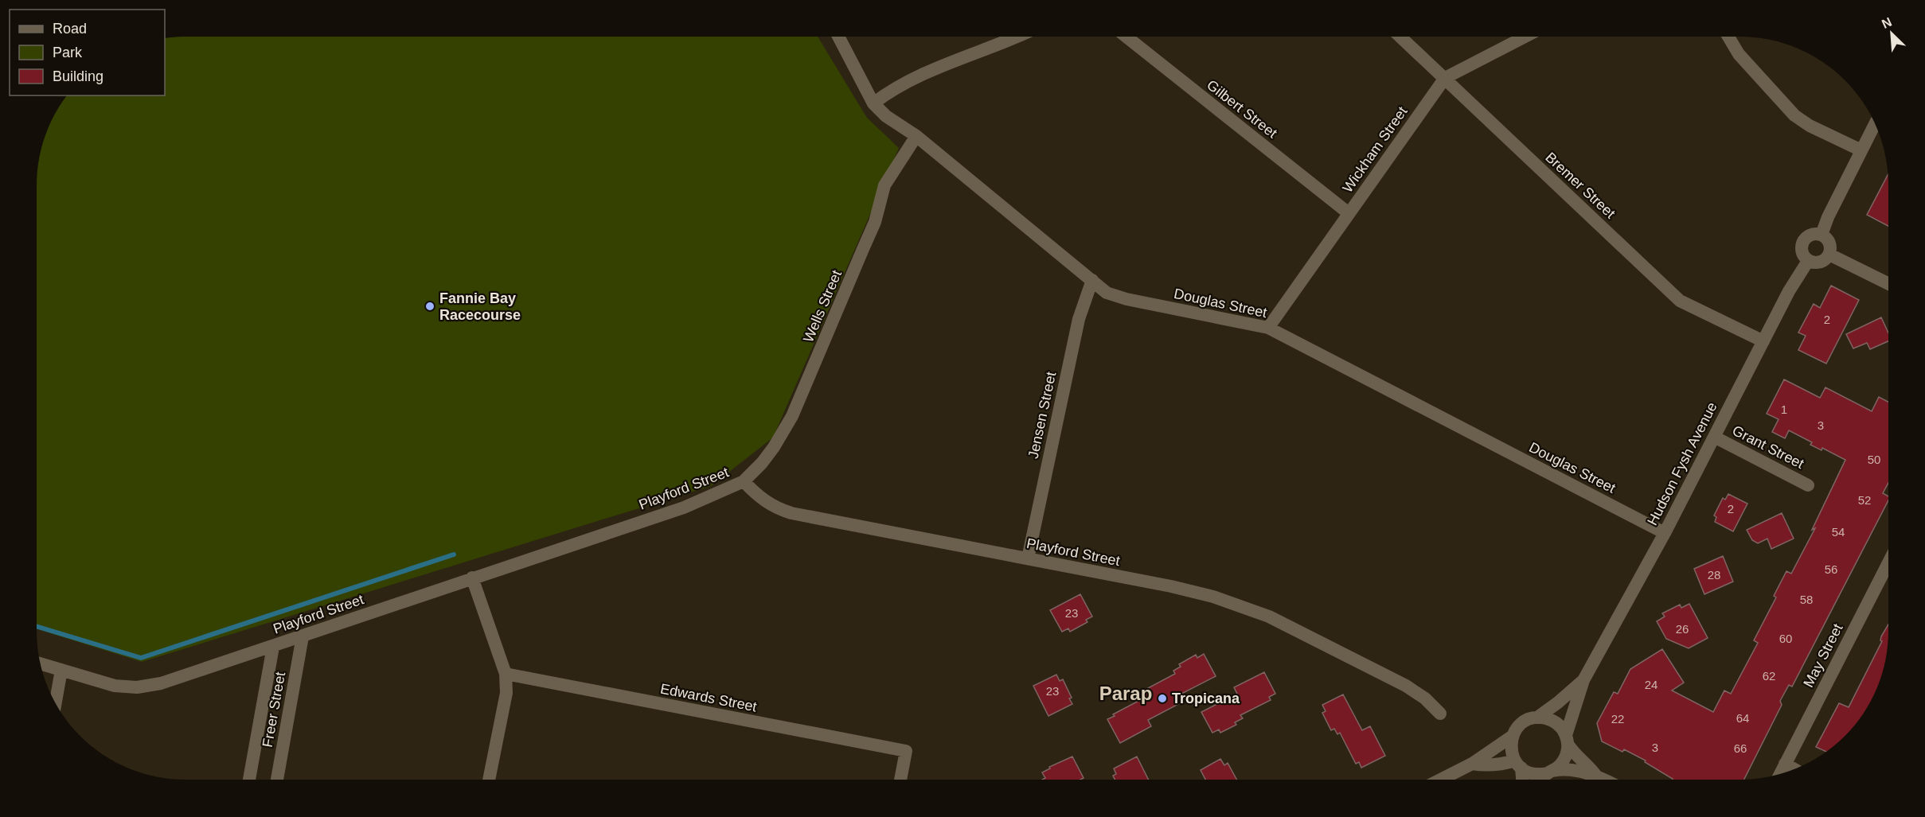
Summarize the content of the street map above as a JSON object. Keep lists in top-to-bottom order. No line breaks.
{"streets":{"street":["Gilbert Street","Wickham Street","Bremer Street","Douglas Street","Wells Street","Jensen Street","Grant Street","Hudson Fysh Avenue","Playford Street","May Street","Edwards Street","Freer Street"]},"crossings":[["Gilbert Street","Wickham Street"],["Wickham Street","Bremer Street"],["Wickham Street","Douglas Street"],["Bremer Street","Hudson Fysh Avenue"],["Douglas Street","Wells Street"],["Douglas Street","Jensen Street"],["Douglas Street","Hudson Fysh Avenue"],["Wells Street","Playford Street"],["Jensen Street","Playford Street"],["Grant Street","Hudson Fysh Avenue"],["Playford Street","Freer Street"]],"districts":["Parap"],"places":["Fannie Bay Racecourse","Tropicana"],"house_numbers":["2","1","3","50","52","2","54","56","28","58","23","26","60","62","24","23","64","22","3","66"],"legend":["Road","Park","Building"],"north":"top left"}
